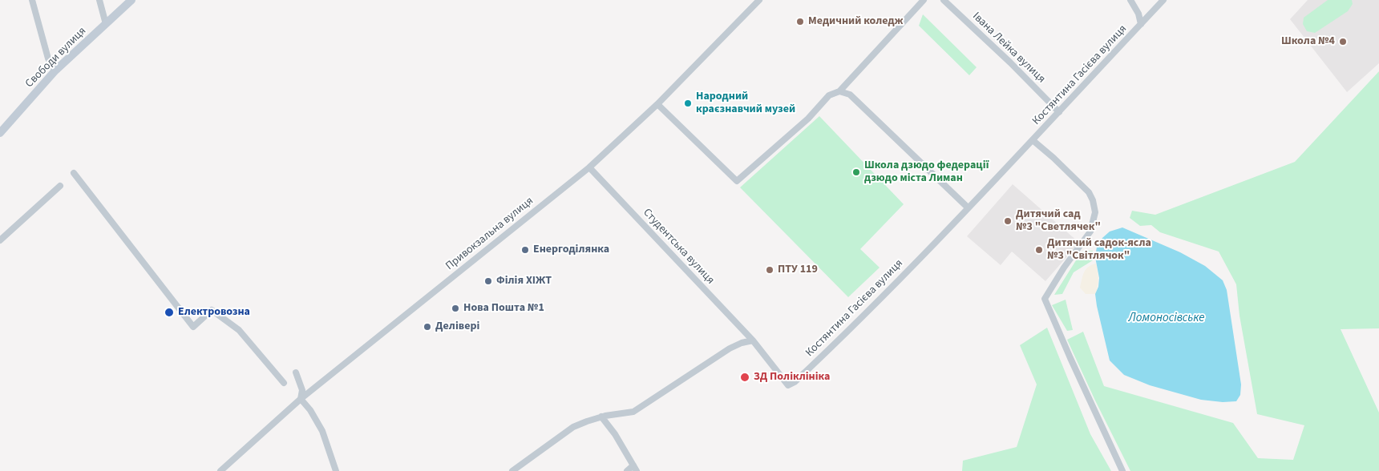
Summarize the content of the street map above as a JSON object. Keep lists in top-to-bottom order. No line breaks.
{"streets":{"main road":["Свободи вулиця"],"street":["Івана Лейка вулиця","Костянтина Гасієва вулиця","Привокзальна вулиця","Студентська вулиця"]},"crossings":[["Івана Лейка вулиця","Костянтина Гасієва вулиця"],["Костянтина Гасієва вулиця","Студентська вулиця"],["Привокзальна вулиця","Студентська вулиця"]],"water":["Ломоносівське"],"places":["Медичний коледж","Школа №4","Народний краєзнавчий музей","Школа дзюдо федерації дзюдо міста Лиман","Дитячий сад №3 \"Светлячек\"","Енергоділянка","Дитячий садок-ясла №3 \"Світлячок\"","ПТУ 119","Філія ХІЖТ","Нова Пошта №1","Електровозна","Делівері","ЗД Поліклініка"]}
